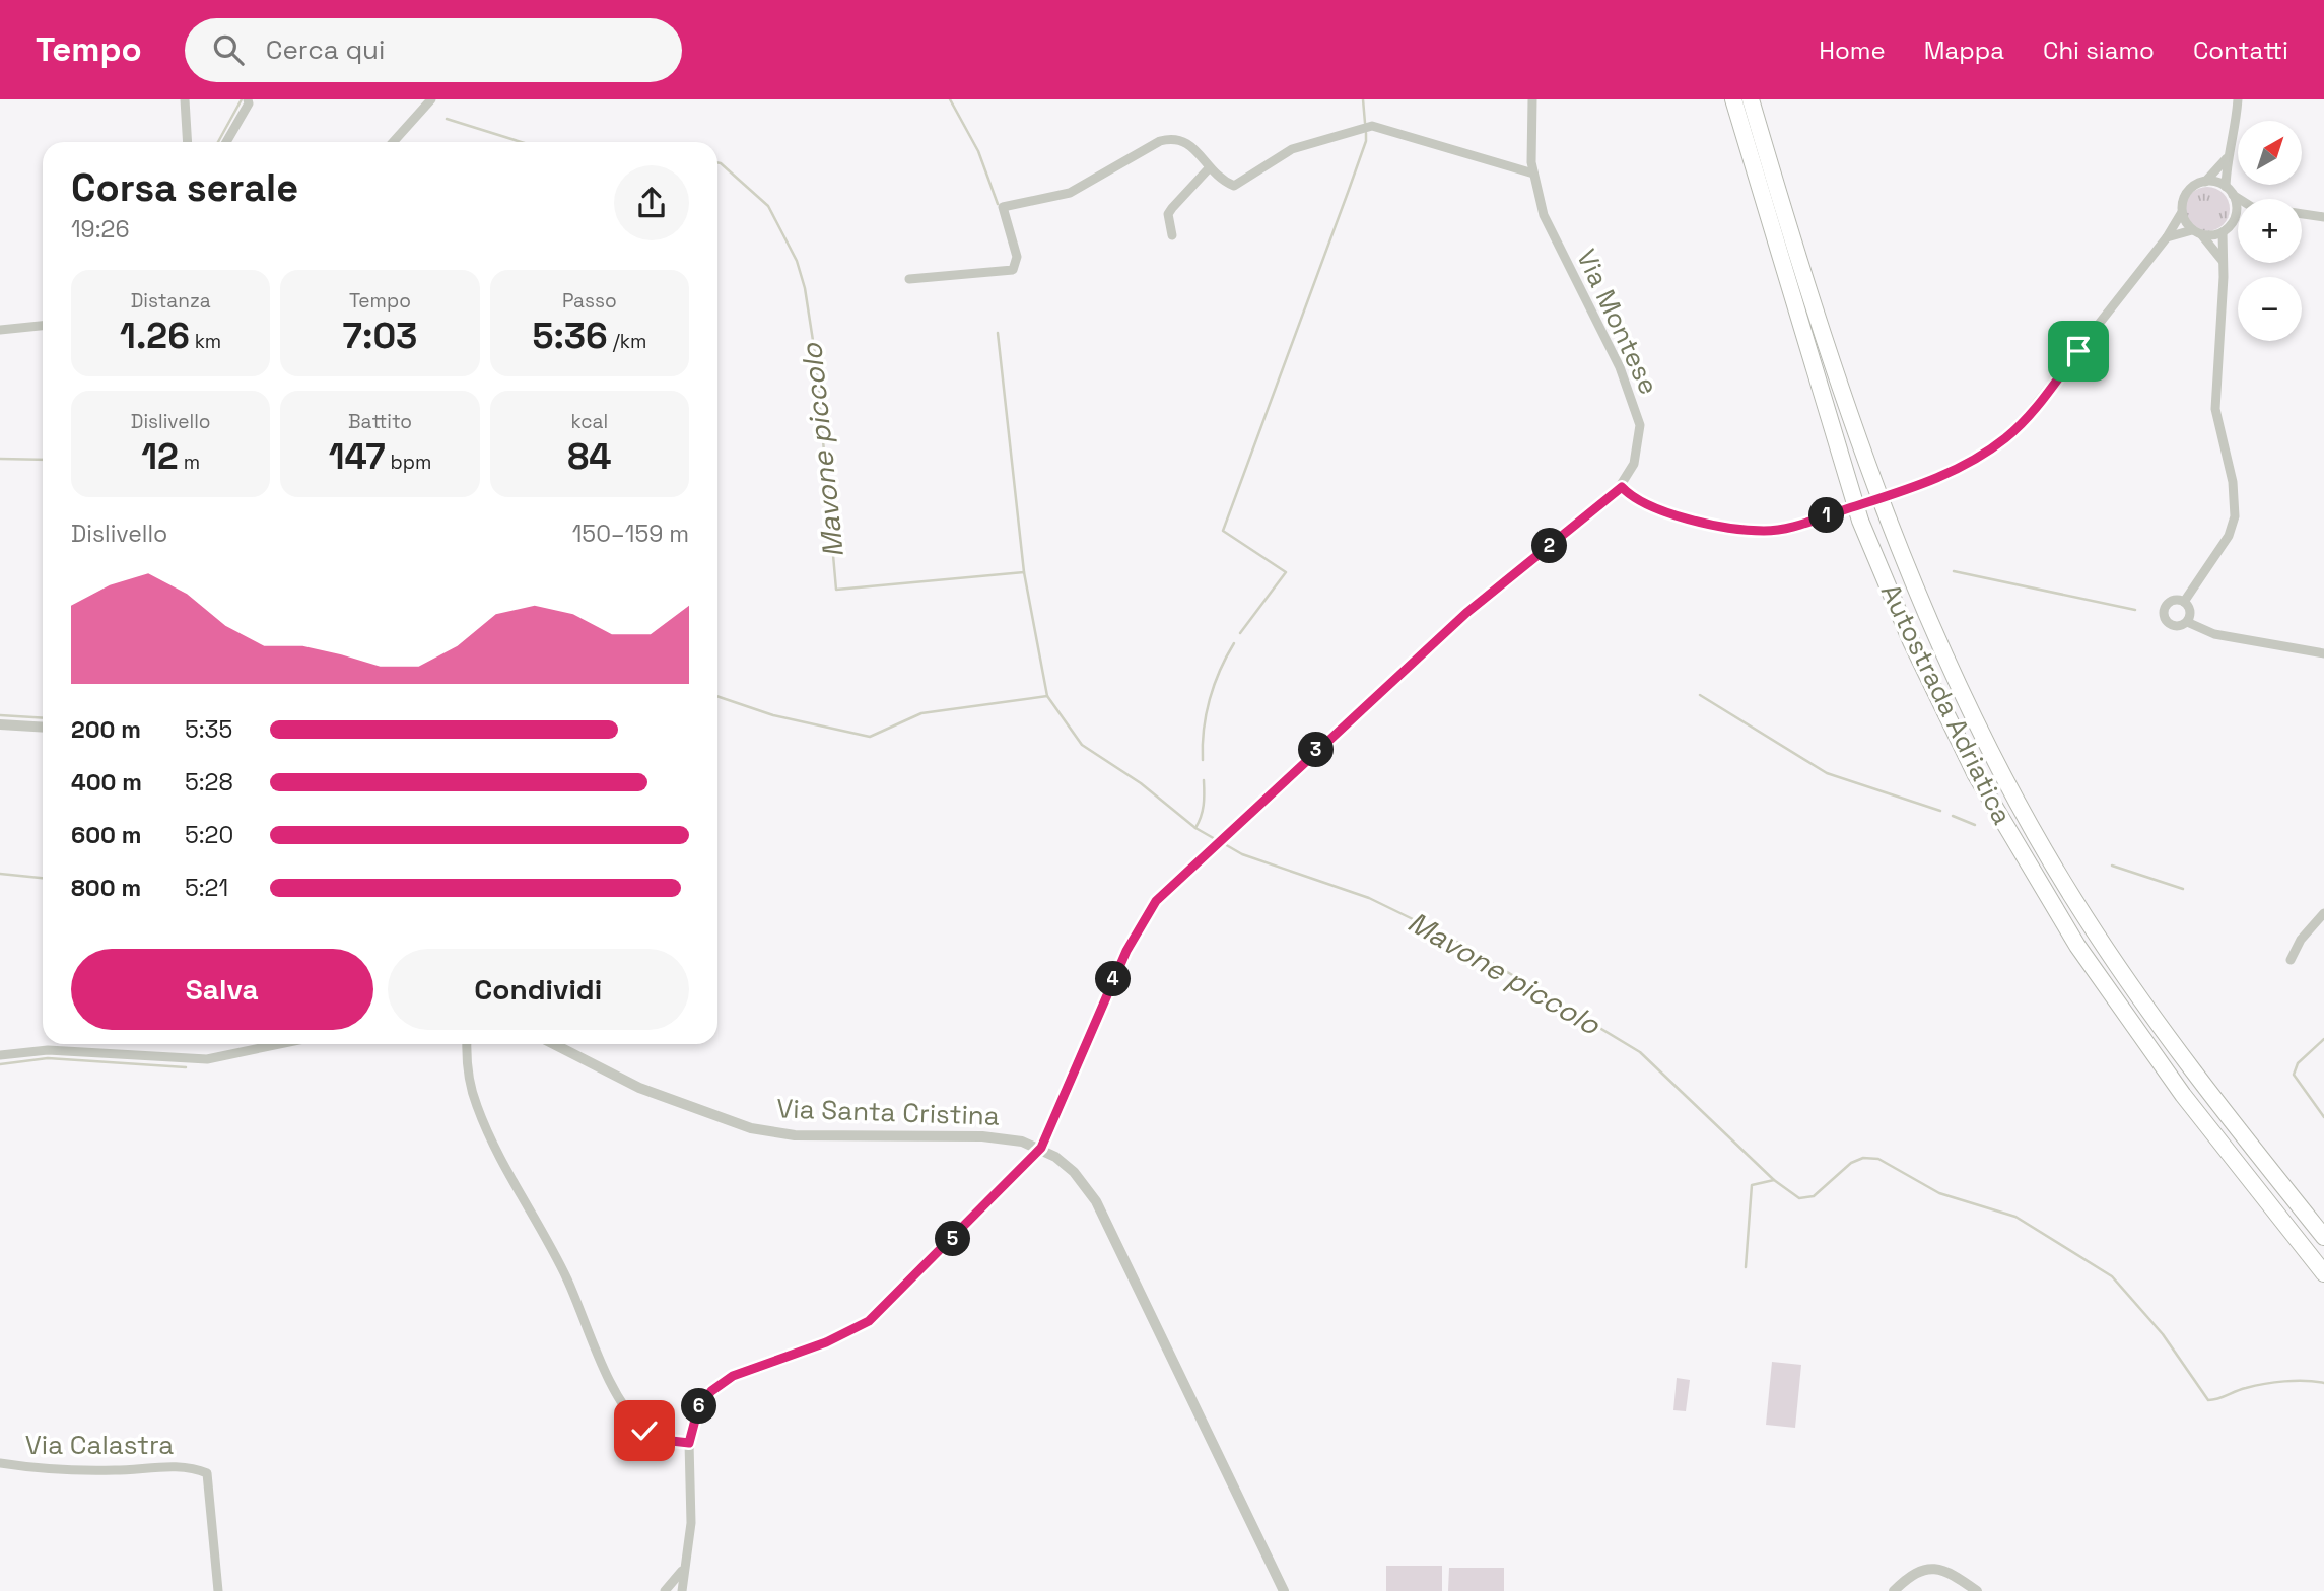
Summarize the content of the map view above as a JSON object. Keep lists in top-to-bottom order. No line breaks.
{"streets":{"highway":["Autostrada Adriatica"],"street":["Via Montese","Via Santa Cristina","Via Calastra"]},"crossings":[["Via Montese","Via Santa Cristina"]],"water":["Mavone piccolo"],"north":"top right","page":{"header":"Tempo","search":"Cerca qui","nav":["Home","Mappa","Chi siamo","Contatti"],"map_buttons":["+","−"],"heading":["Corsa serale","19:26"],"stats":[["Distanza","1.26 km"],["Tempo","7:03"],["Passo","5:36 /km"],["Dislivello","12 m"],["Battito","147 bpm"],["kcal","84"]],"pins":["1","2","3","4","5","6"],"chart":["Dislivello","150–159 m"],"list":[{"name":"200 m","note":"5:35"},{"name":"400 m","note":"5:28"},{"name":"600 m","note":"5:20"},{"name":"800 m","note":"5:21"}],"buttons":["Salva","Condividi"]}}
